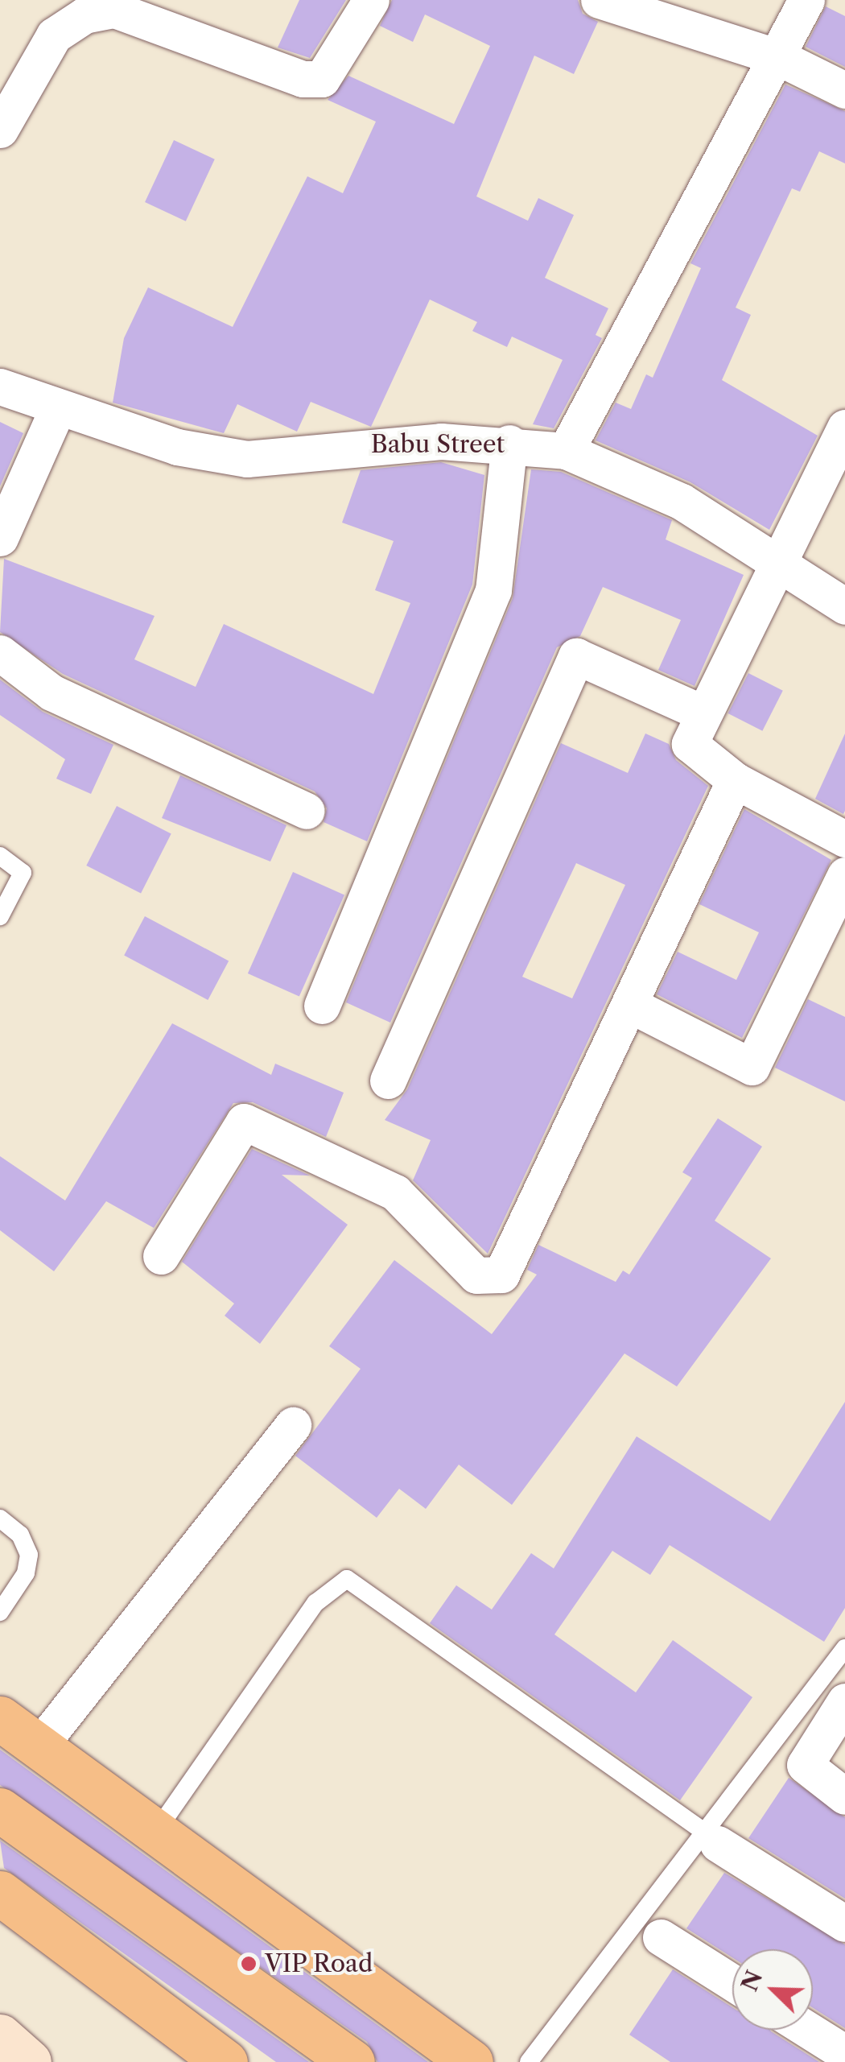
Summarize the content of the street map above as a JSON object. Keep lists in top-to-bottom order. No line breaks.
{"streets":{"street":["Babu Street"]},"places":["VIP Road"],"north":"top left"}
